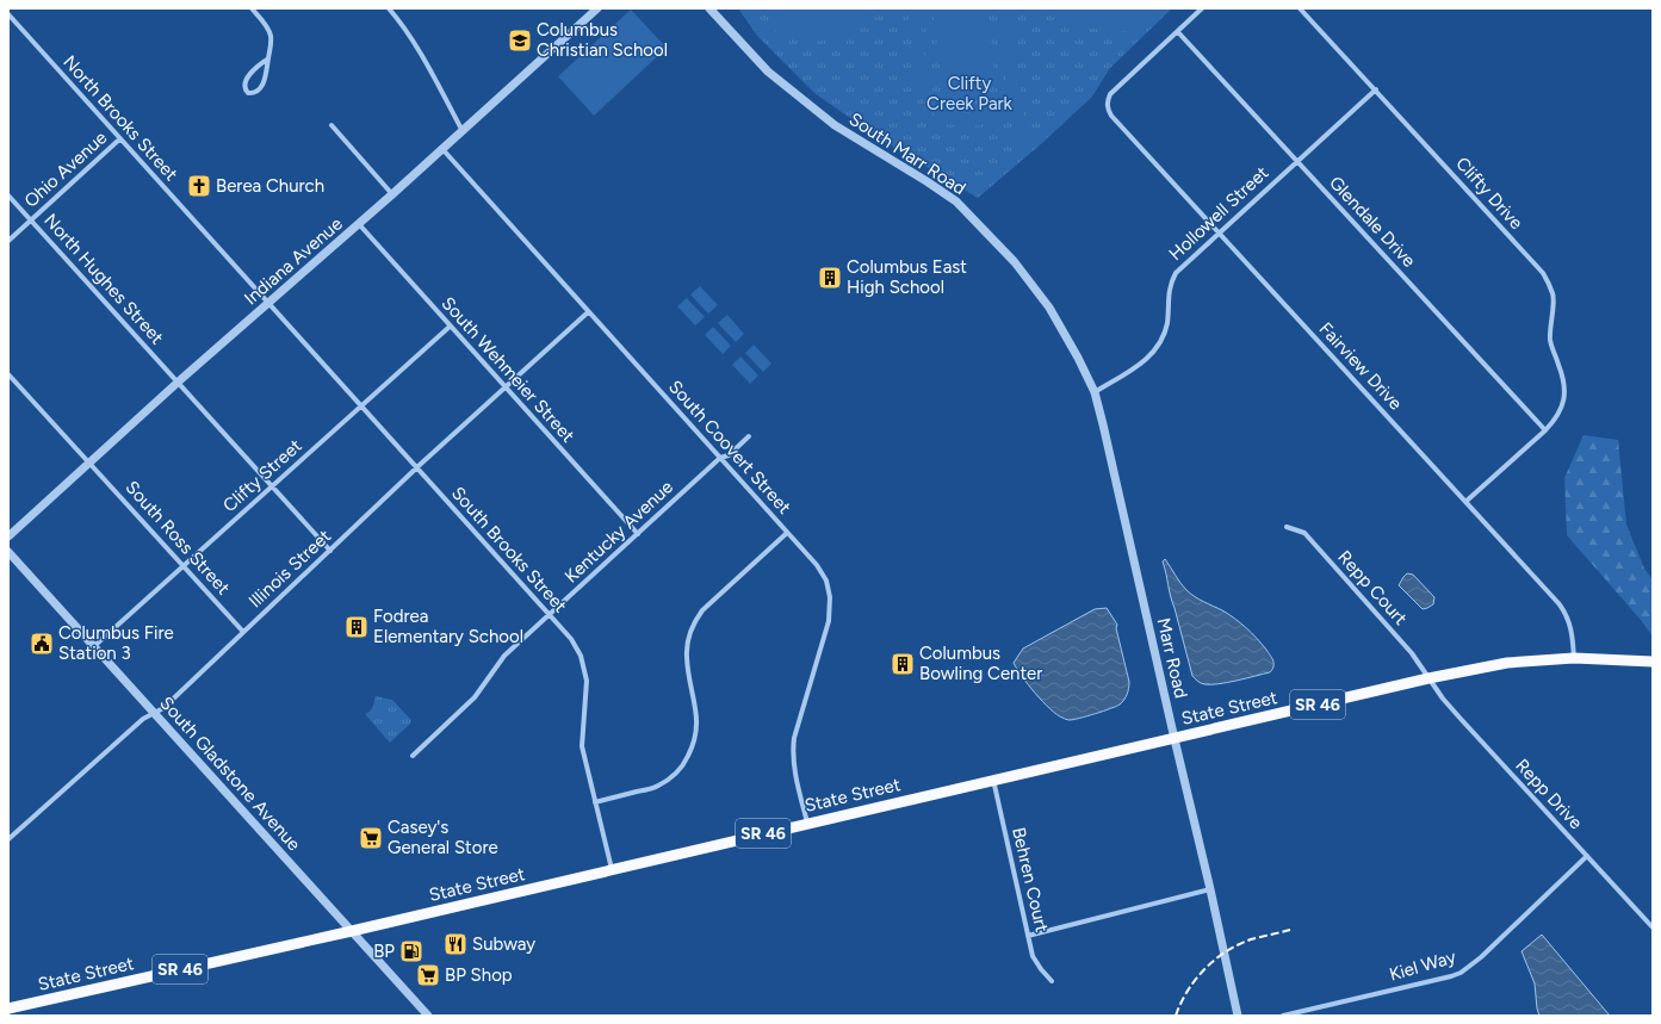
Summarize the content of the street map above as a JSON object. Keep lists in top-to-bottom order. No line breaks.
{"streets":{"highway":["SR 46","State Street"],"street":["North Brooks Street","South Marr Road","Ohio Avenue","Clifty Drive","Hollowell Street","Glendale Drive","Indiana Avenue","North Hughes Street","Fairview Drive","South Wehmeier Street","South Coovert Street","Clifty Street","Kentucky Avenue","South Ross Street","South Brooks Street","Illinois Street","Repp Court","Marr Road","South Gladstone Avenue","Repp Drive","Behren Court","Kiel Way"]},"crossings":[["North Brooks Street","Ohio Avenue"],["North Brooks Street","Indiana Avenue"],["North Brooks Street","South Brooks Street"],["South Marr Road","Hollowell Street"],["South Marr Road","Marr Road"],["Ohio Avenue","North Hughes Street"],["Clifty Drive","Hollowell Street"],["Clifty Drive","Glendale Drive"],["Clifty Drive","Fairview Drive"],["Hollowell Street","Glendale Drive"],["Hollowell Street","Fairview Drive"],["Hollowell Street","Marr Road"],["Glendale Drive","Fairview Drive"],["Indiana Avenue","North Hughes Street"],["Indiana Avenue","South Wehmeier Street"],["Indiana Avenue","South Coovert Street"],["Indiana Avenue","South Ross Street"],["Indiana Avenue","South Brooks Street"],["North Hughes Street","Clifty Street"],["North Hughes Street","Illinois Street"],["Fairview Drive","State Street"],["South Wehmeier Street","Clifty Street"],["South Wehmeier Street","Kentucky Avenue"],["South Wehmeier Street","Illinois Street"],["South Coovert Street","Kentucky Avenue"],["South Coovert Street","Illinois Street"],["South Coovert Street","State Street"],["Clifty Street","South Ross Street"],["Clifty Street","South Brooks Street"],["Clifty Street","South Gladstone Avenue"],["Kentucky Avenue","South Brooks Street"],["South Ross Street","Illinois Street"],["South Brooks Street","Illinois Street"],["South Brooks Street","State Street"],["Illinois Street","South Gladstone Avenue"],["Repp Court","State Street"],["Repp Court","Repp Drive"],["Marr Road","State Street"],["State Street","South Gladstone Avenue"],["State Street","Repp Drive"],["State Street","Behren Court"],["Repp Drive","Kiel Way"]],"parks":["Clifty Creek Park"],"places":{"school or university":["Columbus Christian School"],"church":["Berea Church"],"building":["Columbus East High School","Fodrea Elementary School","Columbus Bowling Center"],"public building":["Columbus Fire Station 3"],"supermarket":["Casey's General Store","BP Shop"],"restaurant":["Subway"],"fuel station":["BP"]}}
